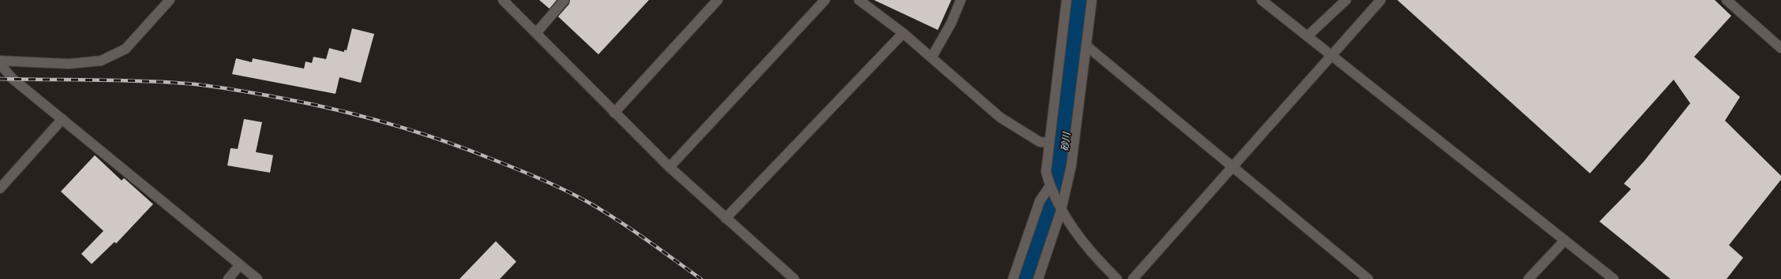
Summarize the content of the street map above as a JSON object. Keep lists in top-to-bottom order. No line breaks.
{"water":["砂川"]}
